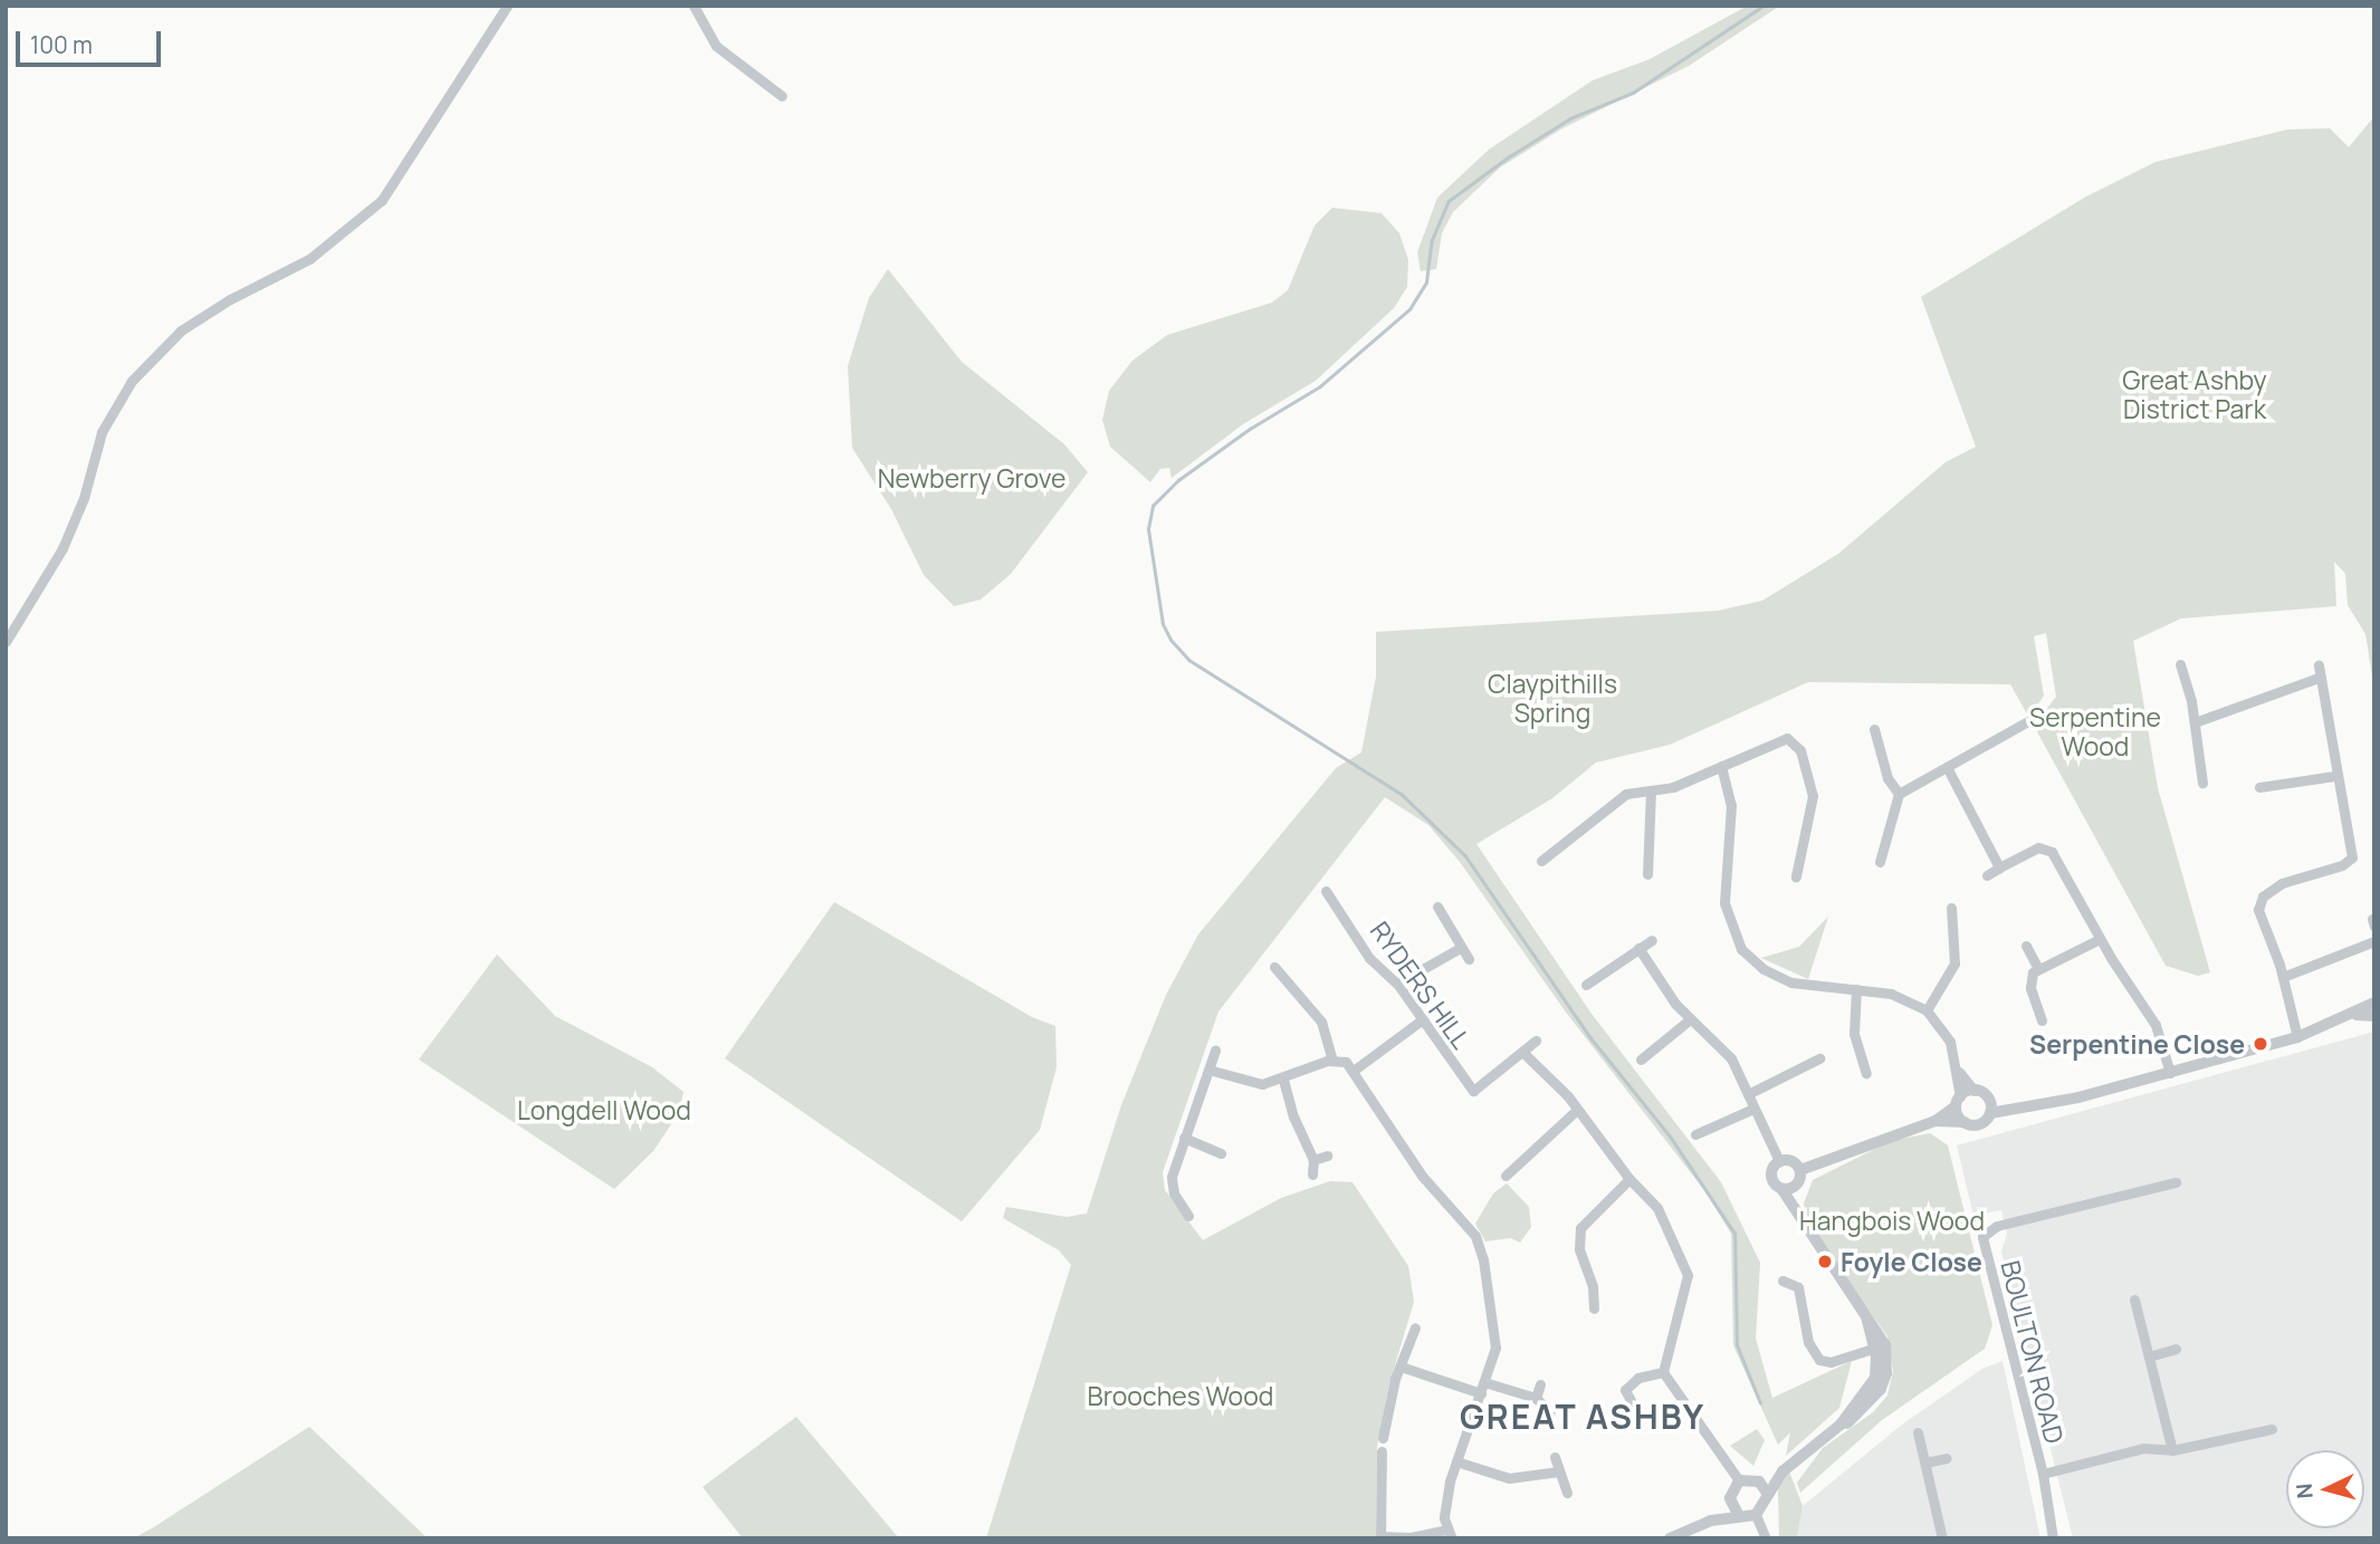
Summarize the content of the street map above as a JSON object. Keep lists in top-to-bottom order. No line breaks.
{"streets":{"street":["RYDERS HILL","BOULTON ROAD"]},"districts":["GREAT ASHBY"],"parks":["Great Ashby District Park","Newberry Grove","Claypithills Spring","Serpentine Wood","Longdell Wood","Hangbois Wood","Brooches Wood"],"places":["Serpentine Close","Foyle Close"],"scale_bar":"100 m","north":"left"}
